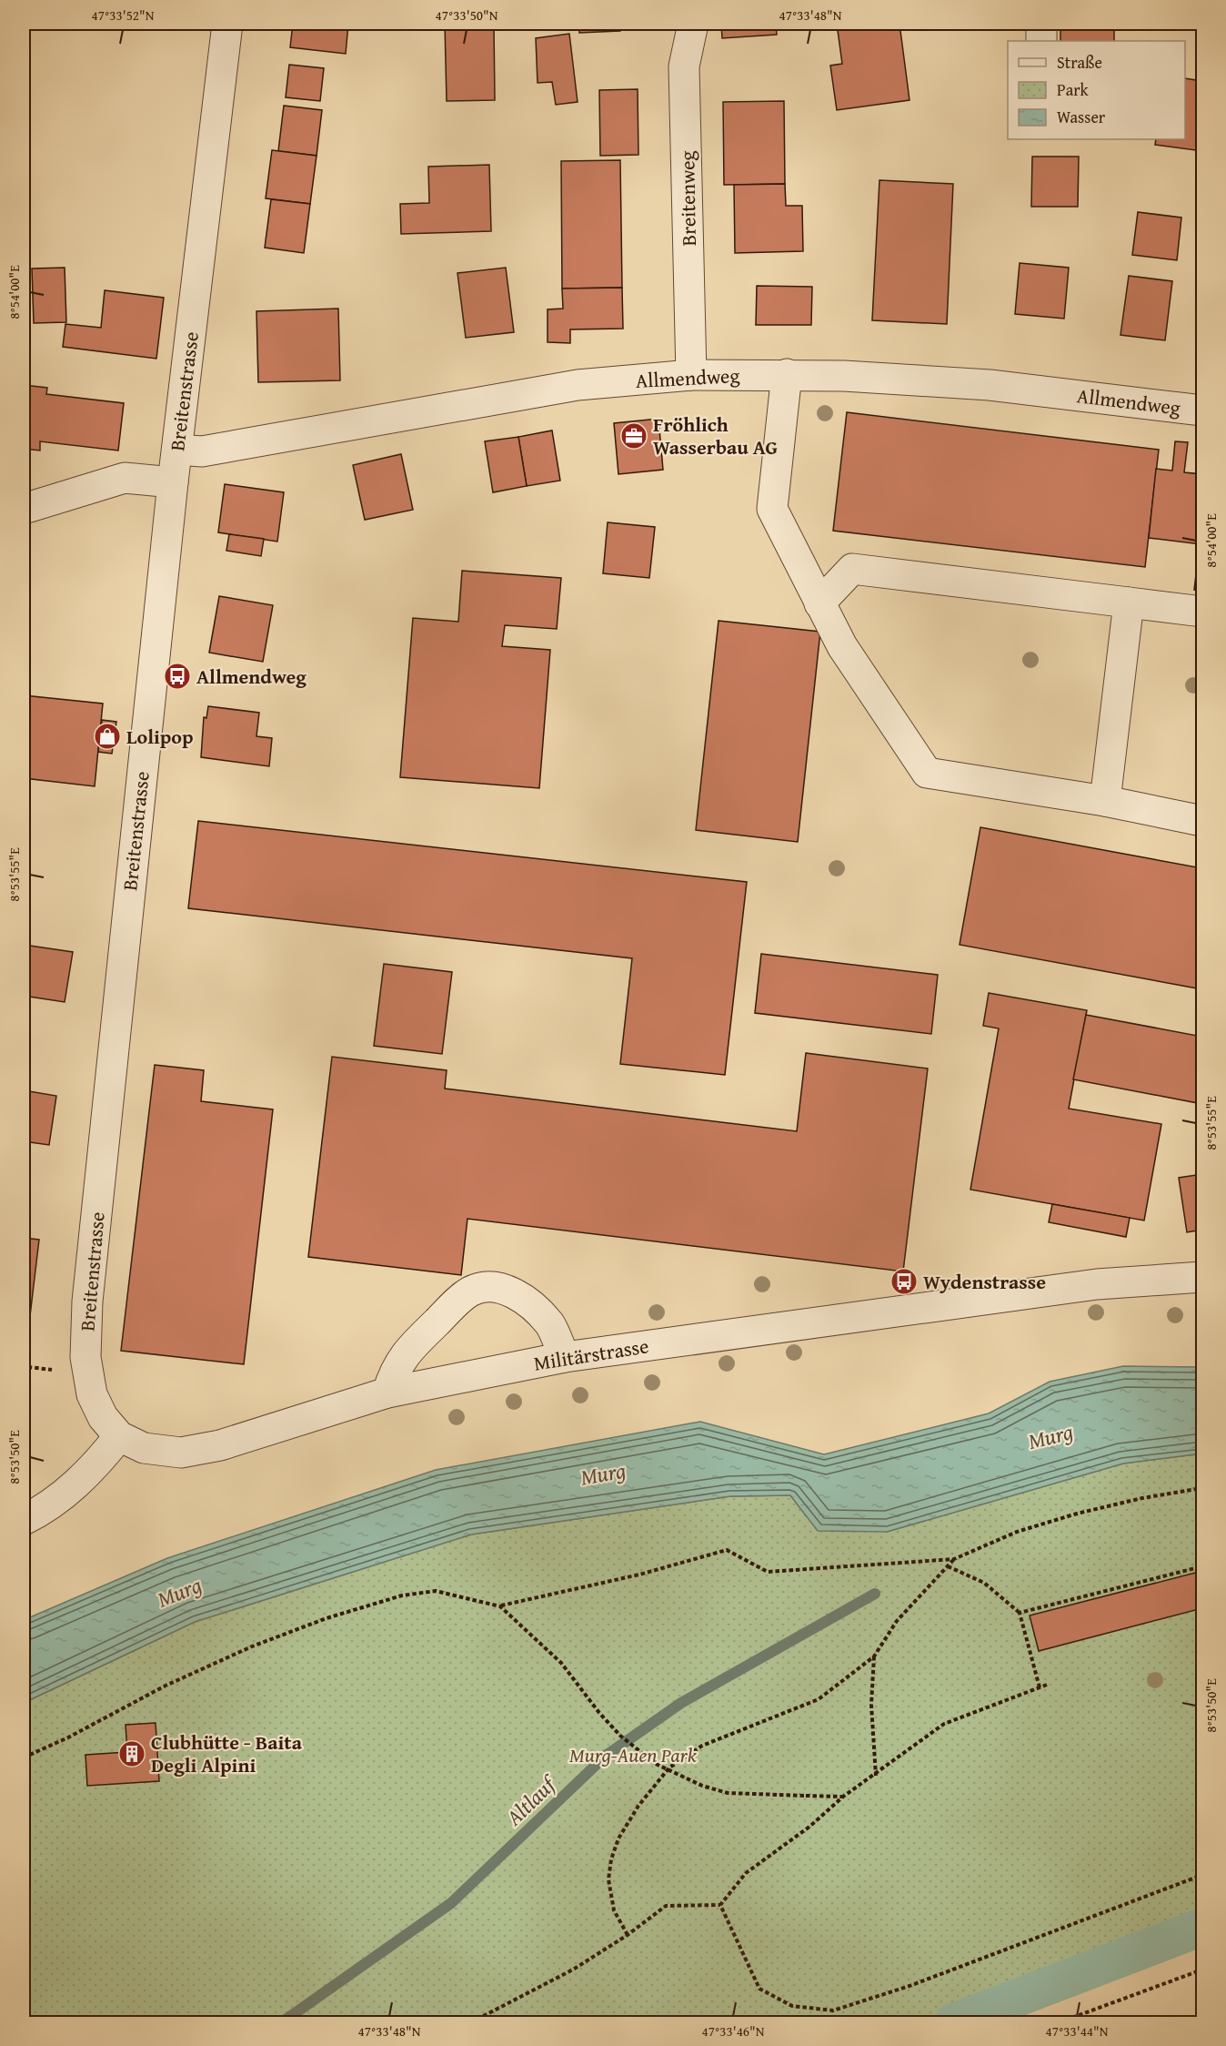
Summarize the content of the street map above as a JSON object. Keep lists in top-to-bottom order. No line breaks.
{"streets":{"street":["Breitenweg","Allmendweg","Breitenstrasse","Militärstrasse"]},"crossings":[["Breitenweg","Allmendweg"],["Allmendweg","Breitenstrasse"],["Breitenstrasse","Militärstrasse"]],"water":["Murg","Altlauf"],"parks":["Murg-Auen Park"],"places":{"office":["Fröhlich Wasserbau AG"],"bus stop":["Allmendweg","Wydenstrasse"],"shop":["Lolipop"],"building":["Clubhütte - Baita Degli Alpini"]},"legend":["Straße","Park","Wasser"],"coordinates":["47°33'52\"N","47°33'50\"N","47°33'48\"N","8°54'00\"E","8°53'55\"E","8°53'50\"E","47°33'46\"N","47°33'44\"N"]}
